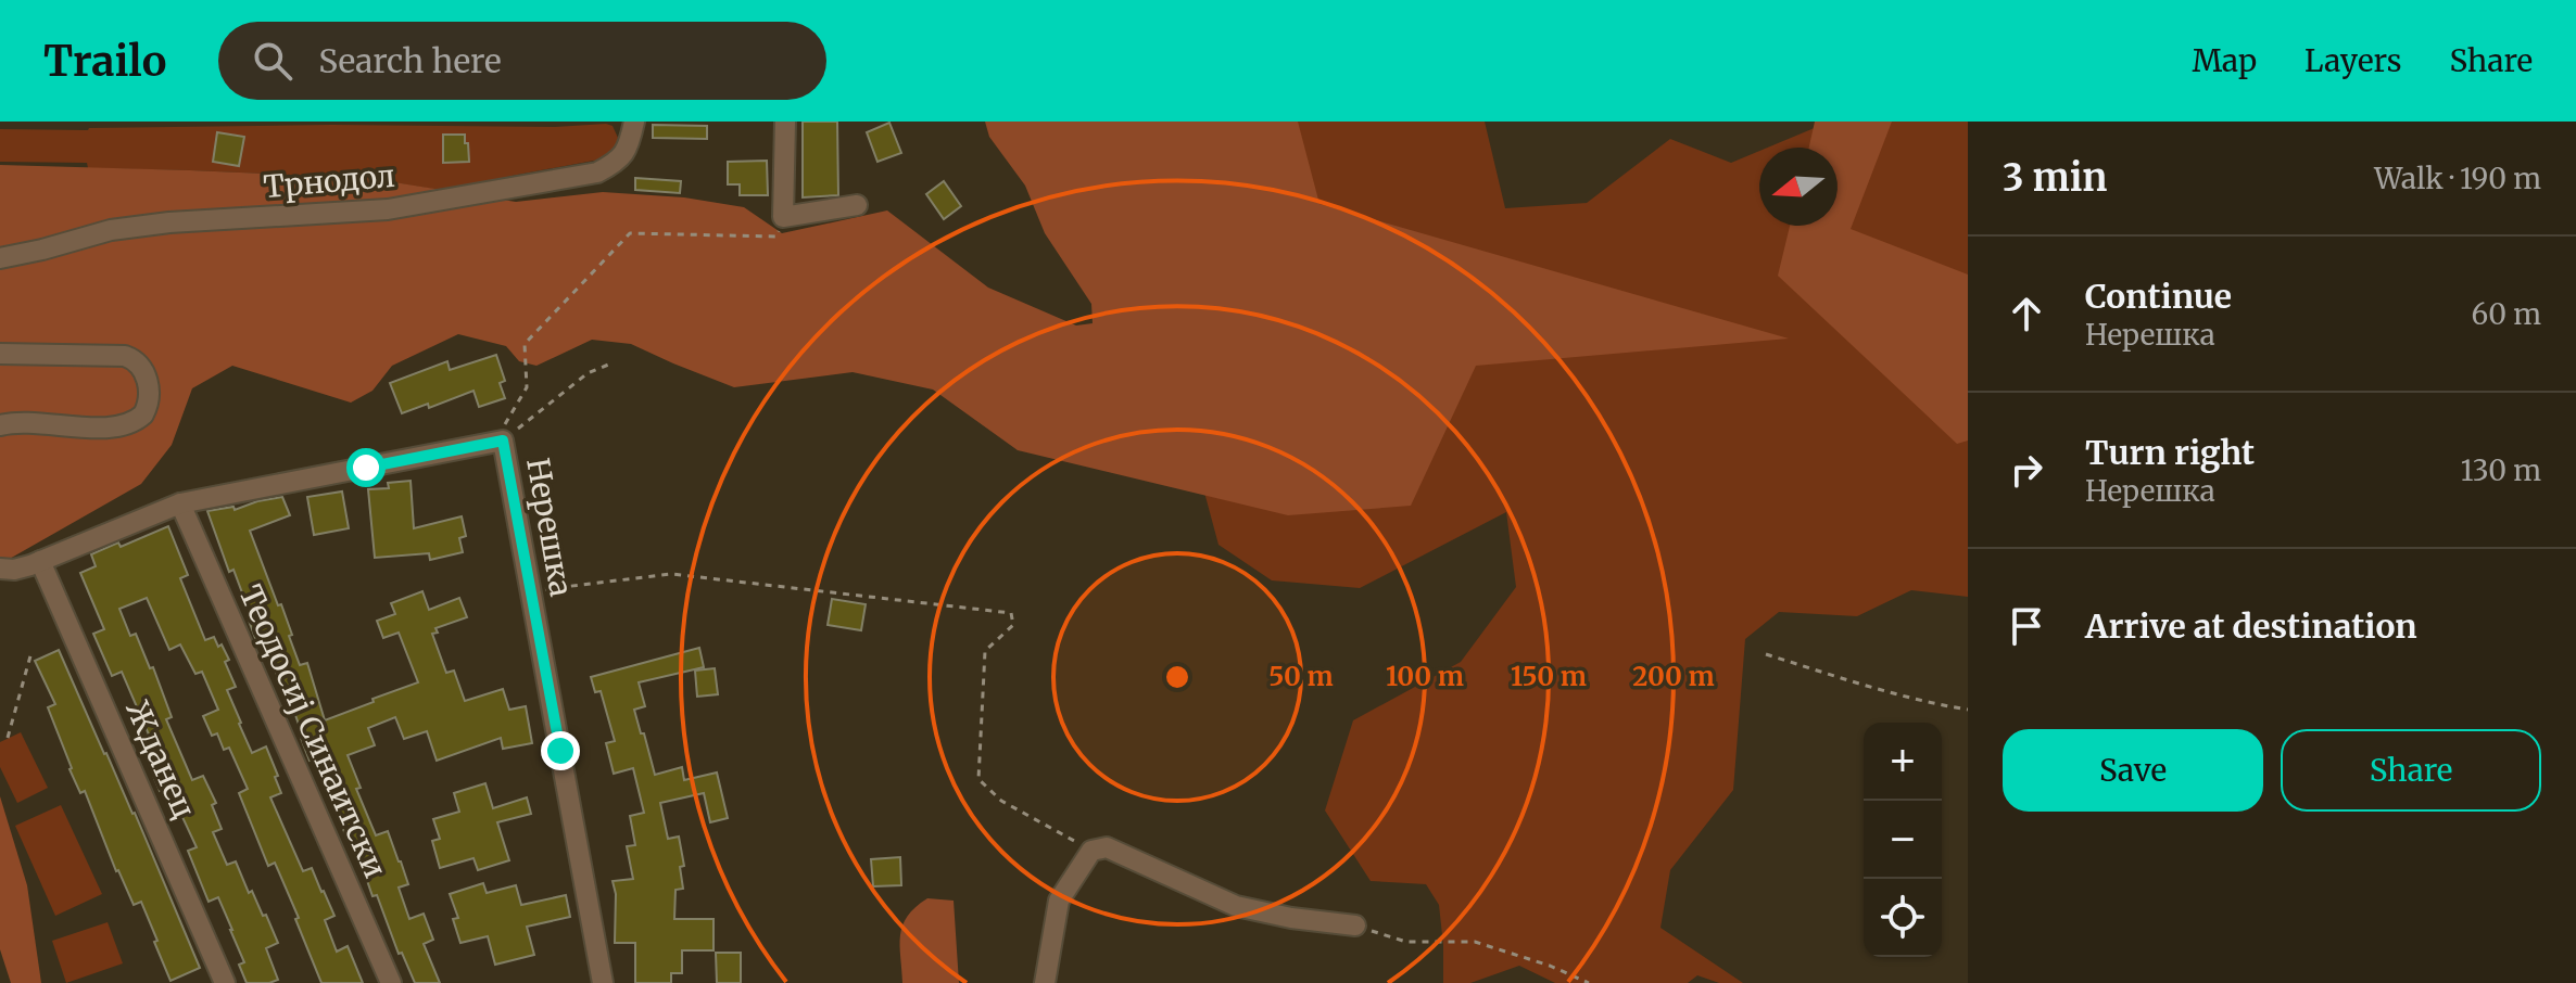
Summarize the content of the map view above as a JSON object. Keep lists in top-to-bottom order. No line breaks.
{"streets":{"street":["Трнодол","Нерешка","Теодосиј Синаитски","Жданец"]},"crossings":[["Нерешка","Теодосиј Синаитски"],["Нерешка","Жданец"]],"north":"left","page":{"header":"Trailo","search":"Search here","nav":["Map","Layers","Share"],"heading":["3 min","Walk · 190 m"],"list":[["Continue","Нерешка","60 m"],["Turn right","Нерешка","130 m"],"Arrive at destination"],"buttons":["Save","Share"],"map_buttons":["+","−"]},"rings":["50 m","100 m","150 m","200 m"]}
